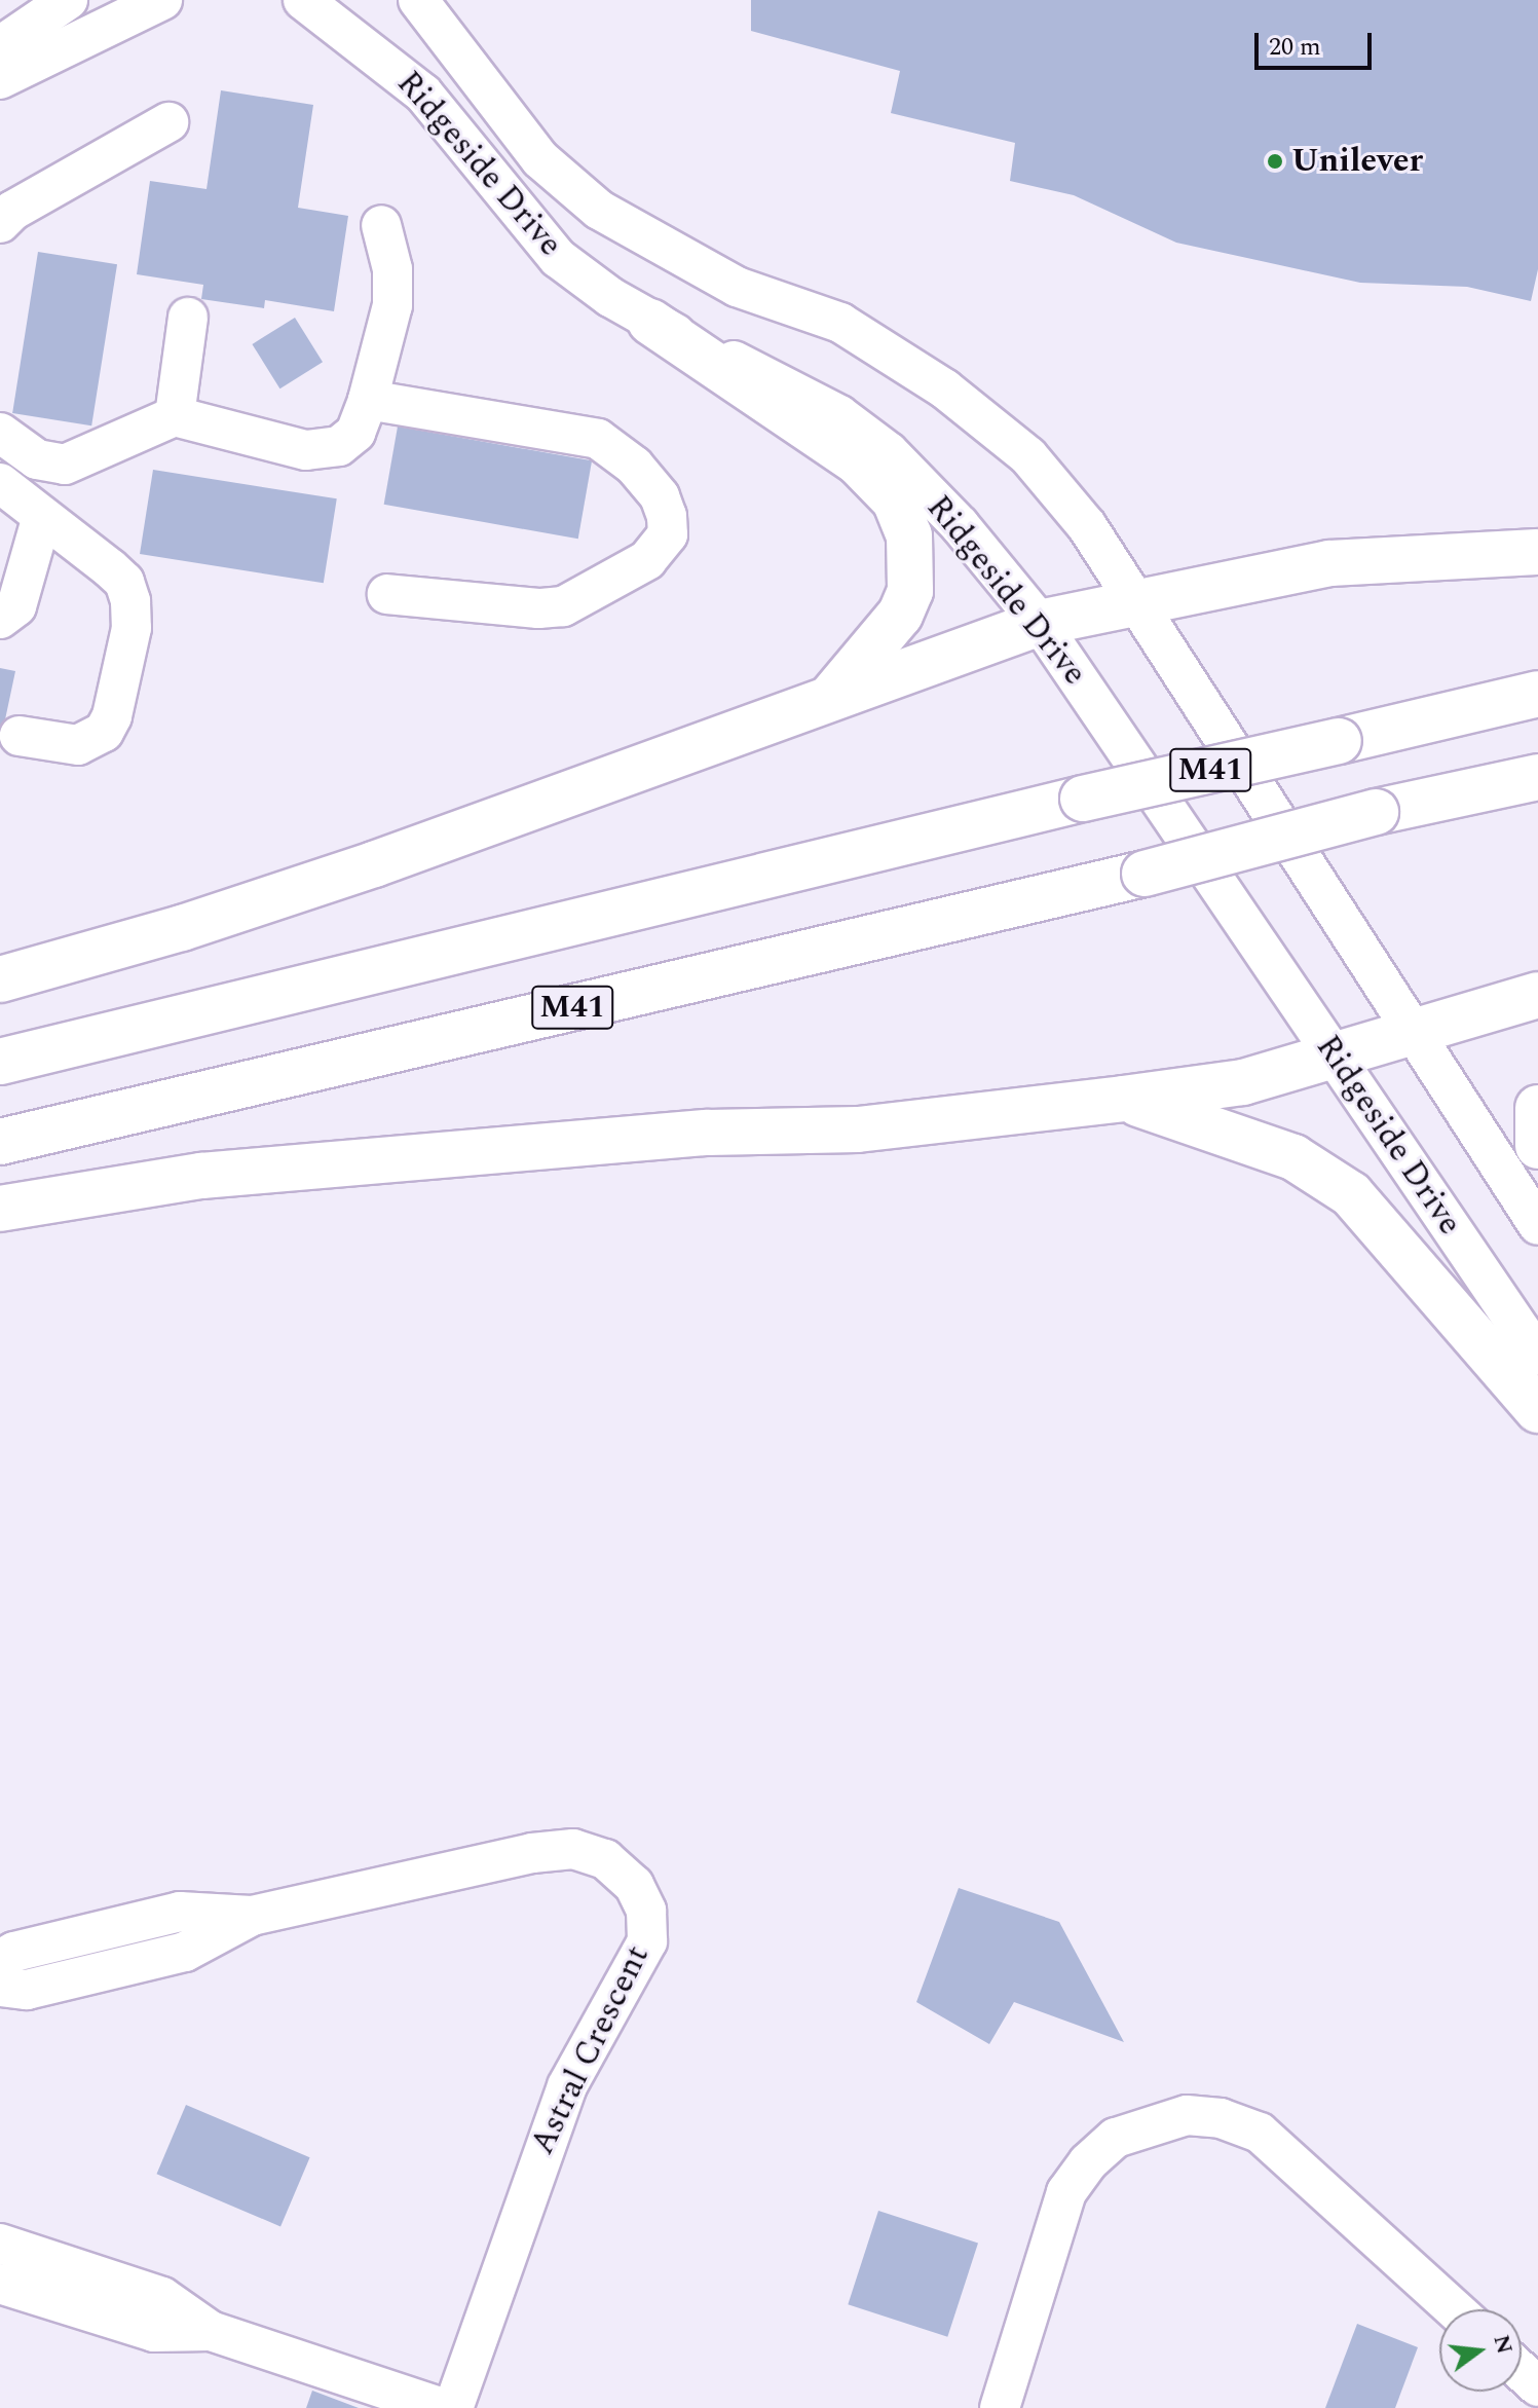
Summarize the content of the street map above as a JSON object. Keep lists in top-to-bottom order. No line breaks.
{"streets":{"highway":["M41"],"street":["Ridgeside Drive","Astral Crescent"]},"places":["Unilever"],"scale_bar":"20 m","north":"right"}
